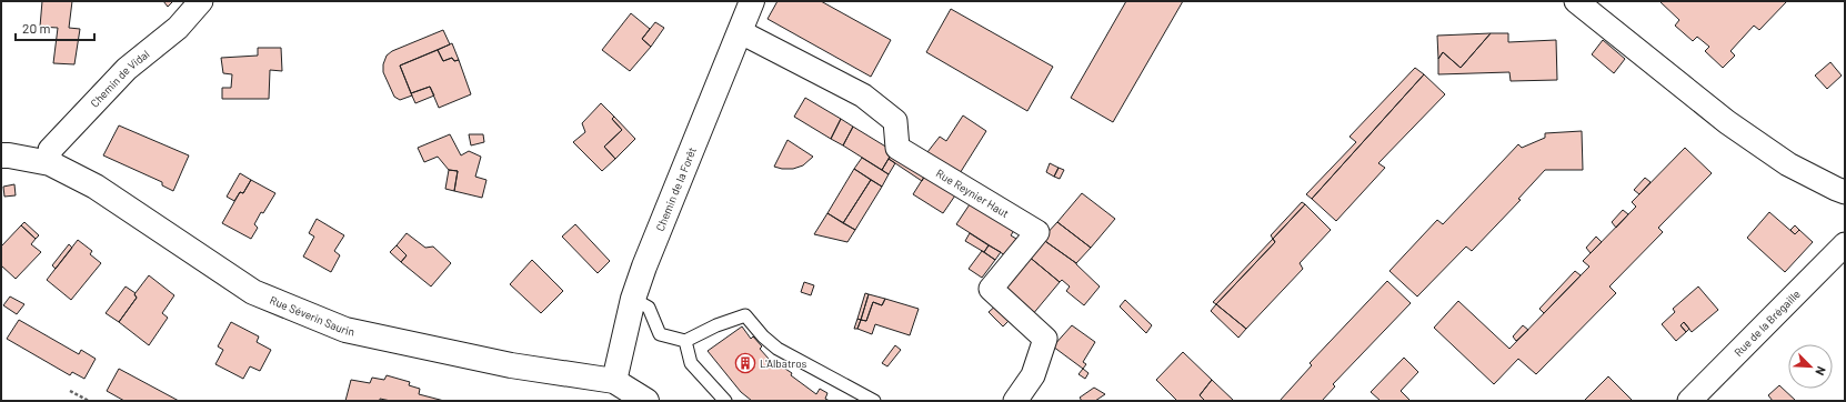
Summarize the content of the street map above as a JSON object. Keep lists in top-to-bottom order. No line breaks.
{"streets":{"street":["Chemin de Vidal","Chemin de la Forêt","Rue Reynier Haut","Rue Séverin Saurin","Rue de la Brégaille"]},"crossings":[["Chemin de Vidal","Rue Séverin Saurin"],["Chemin de la Forêt","Rue Reynier Haut"],["Chemin de la Forêt","Rue Séverin Saurin"]],"places":{"building":["L'Albatros"]},"scale_bar":"20 m","north":"bottom right"}
